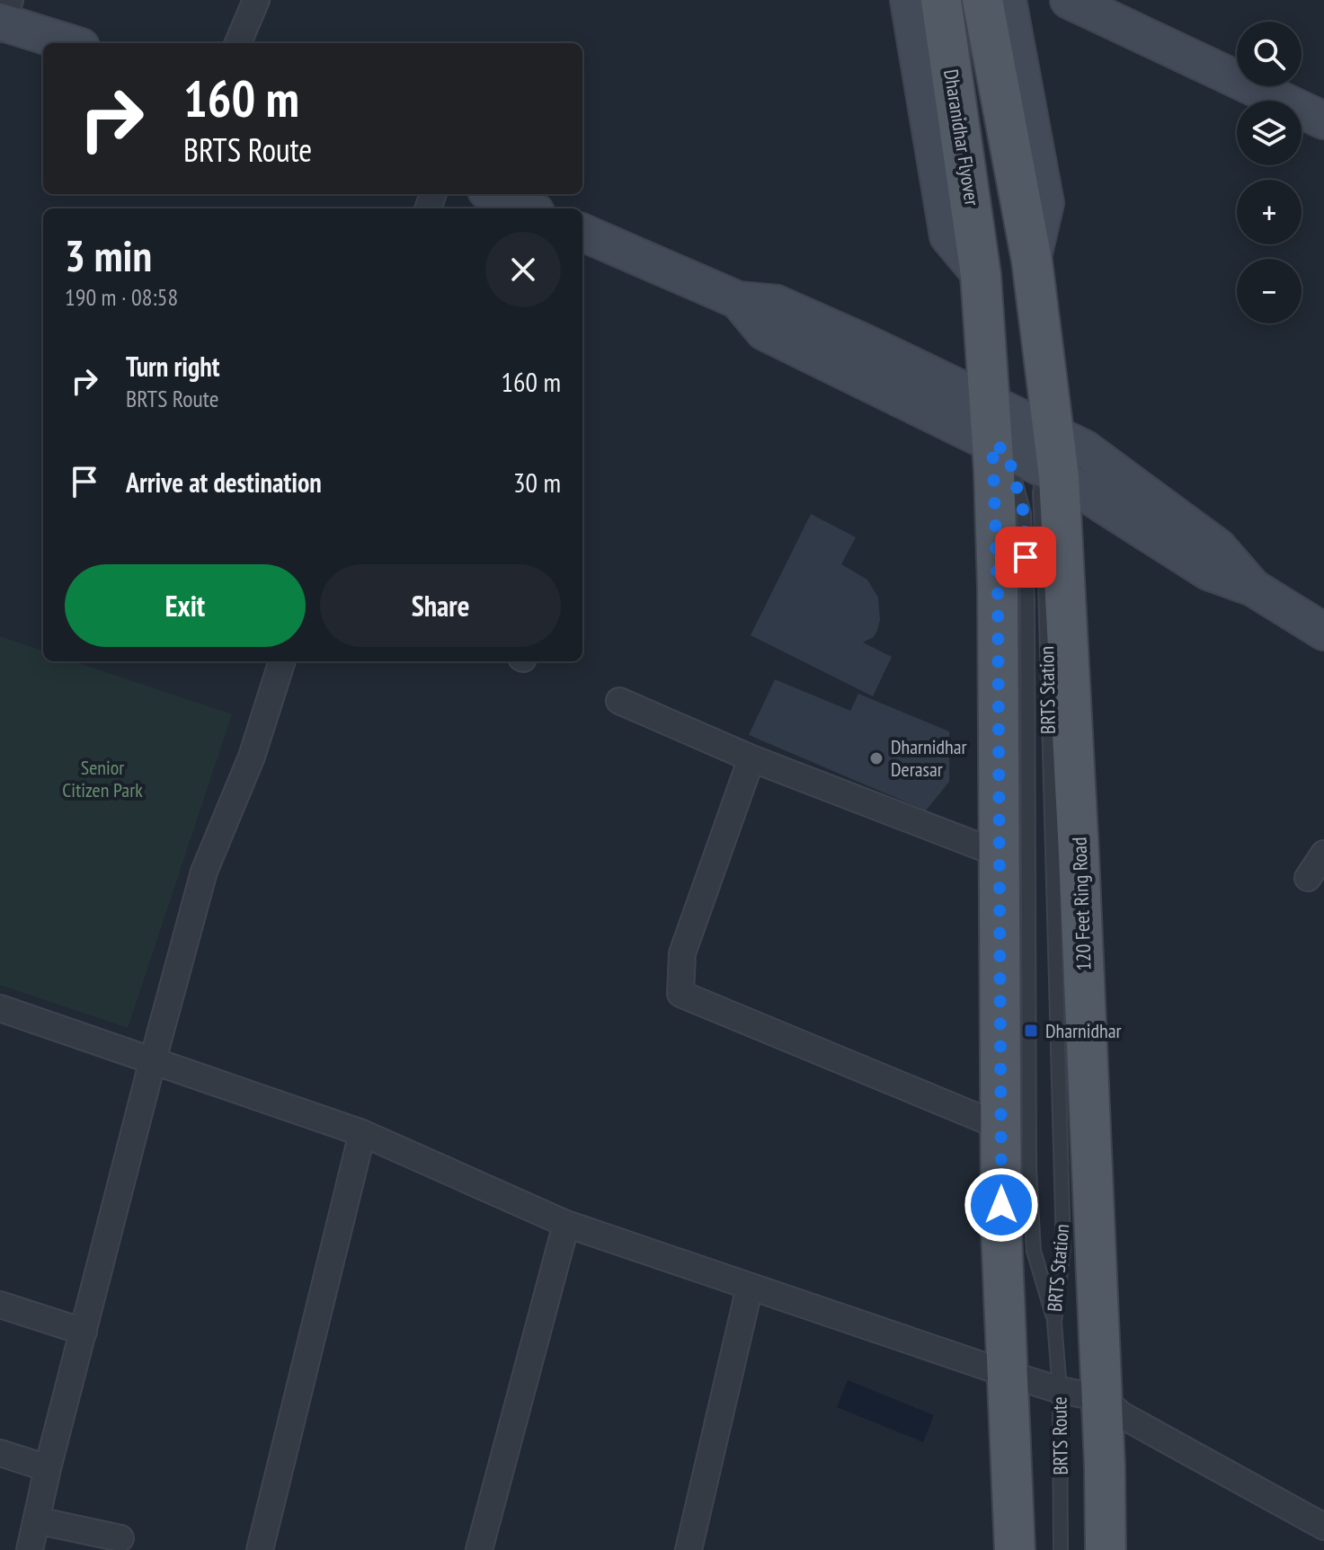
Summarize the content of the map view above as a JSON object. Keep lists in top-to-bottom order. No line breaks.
{"streets":{"main road":["Dharanidhar Flyover","120 Feet Ring Road"],"lane":["BRTS Station","BRTS Route"]},"crossings":[["BRTS Station","120 Feet Ring Road"],["BRTS Station","BRTS Route"]],"parks":["Senior Citizen Park"],"places":{"other":["Dharnidhar Derasar"],"transit":["Dharnidhar"]},"page":{"map_buttons":["+","−"],"turn":["160 m","BRTS Route"],"heading":["3 min","190 m · 08:58"],"list":[{"name":"Turn right","note":"BRTS Route","value":"160 m"},{"name":"Arrive at destination","value":"30 m"}],"buttons":["Exit","Share"]}}
